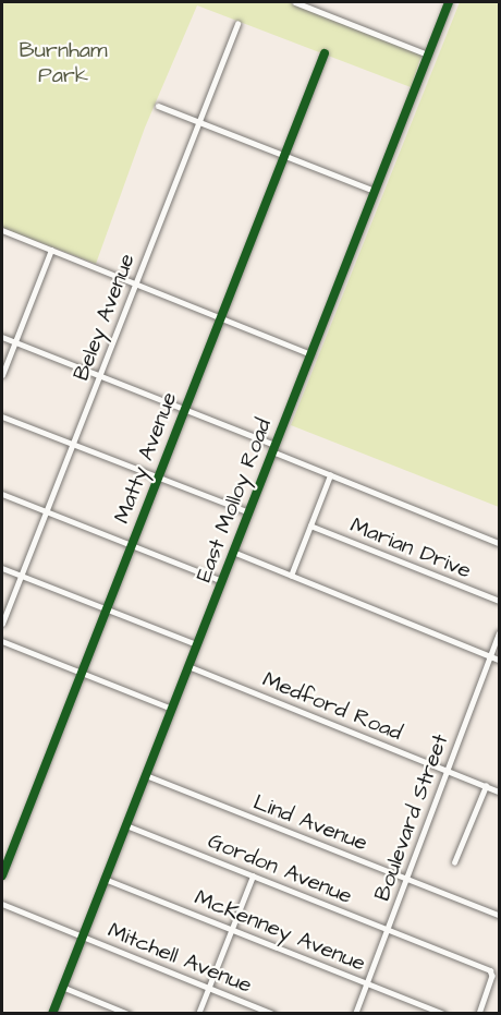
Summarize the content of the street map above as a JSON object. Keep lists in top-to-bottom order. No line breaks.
{"streets":{"street":["Beley Avenue","Matty Avenue","East Molloy Road","Marian Drive","Medford Road","Boulevard Street","Lind Avenue","Gordon Avenue","McKenney Avenue","Mitchell Avenue"]},"crossings":[["East Molloy Road","Medford Road"],["East Molloy Road","Lind Avenue"],["East Molloy Road","Gordon Avenue"],["East Molloy Road","McKenney Avenue"],["East Molloy Road","Mitchell Avenue"],["Medford Road","Boulevard Street"],["Boulevard Street","Lind Avenue"],["Boulevard Street","Gordon Avenue"],["Boulevard Street","McKenney Avenue"]],"parks":["Burnham Park"]}
